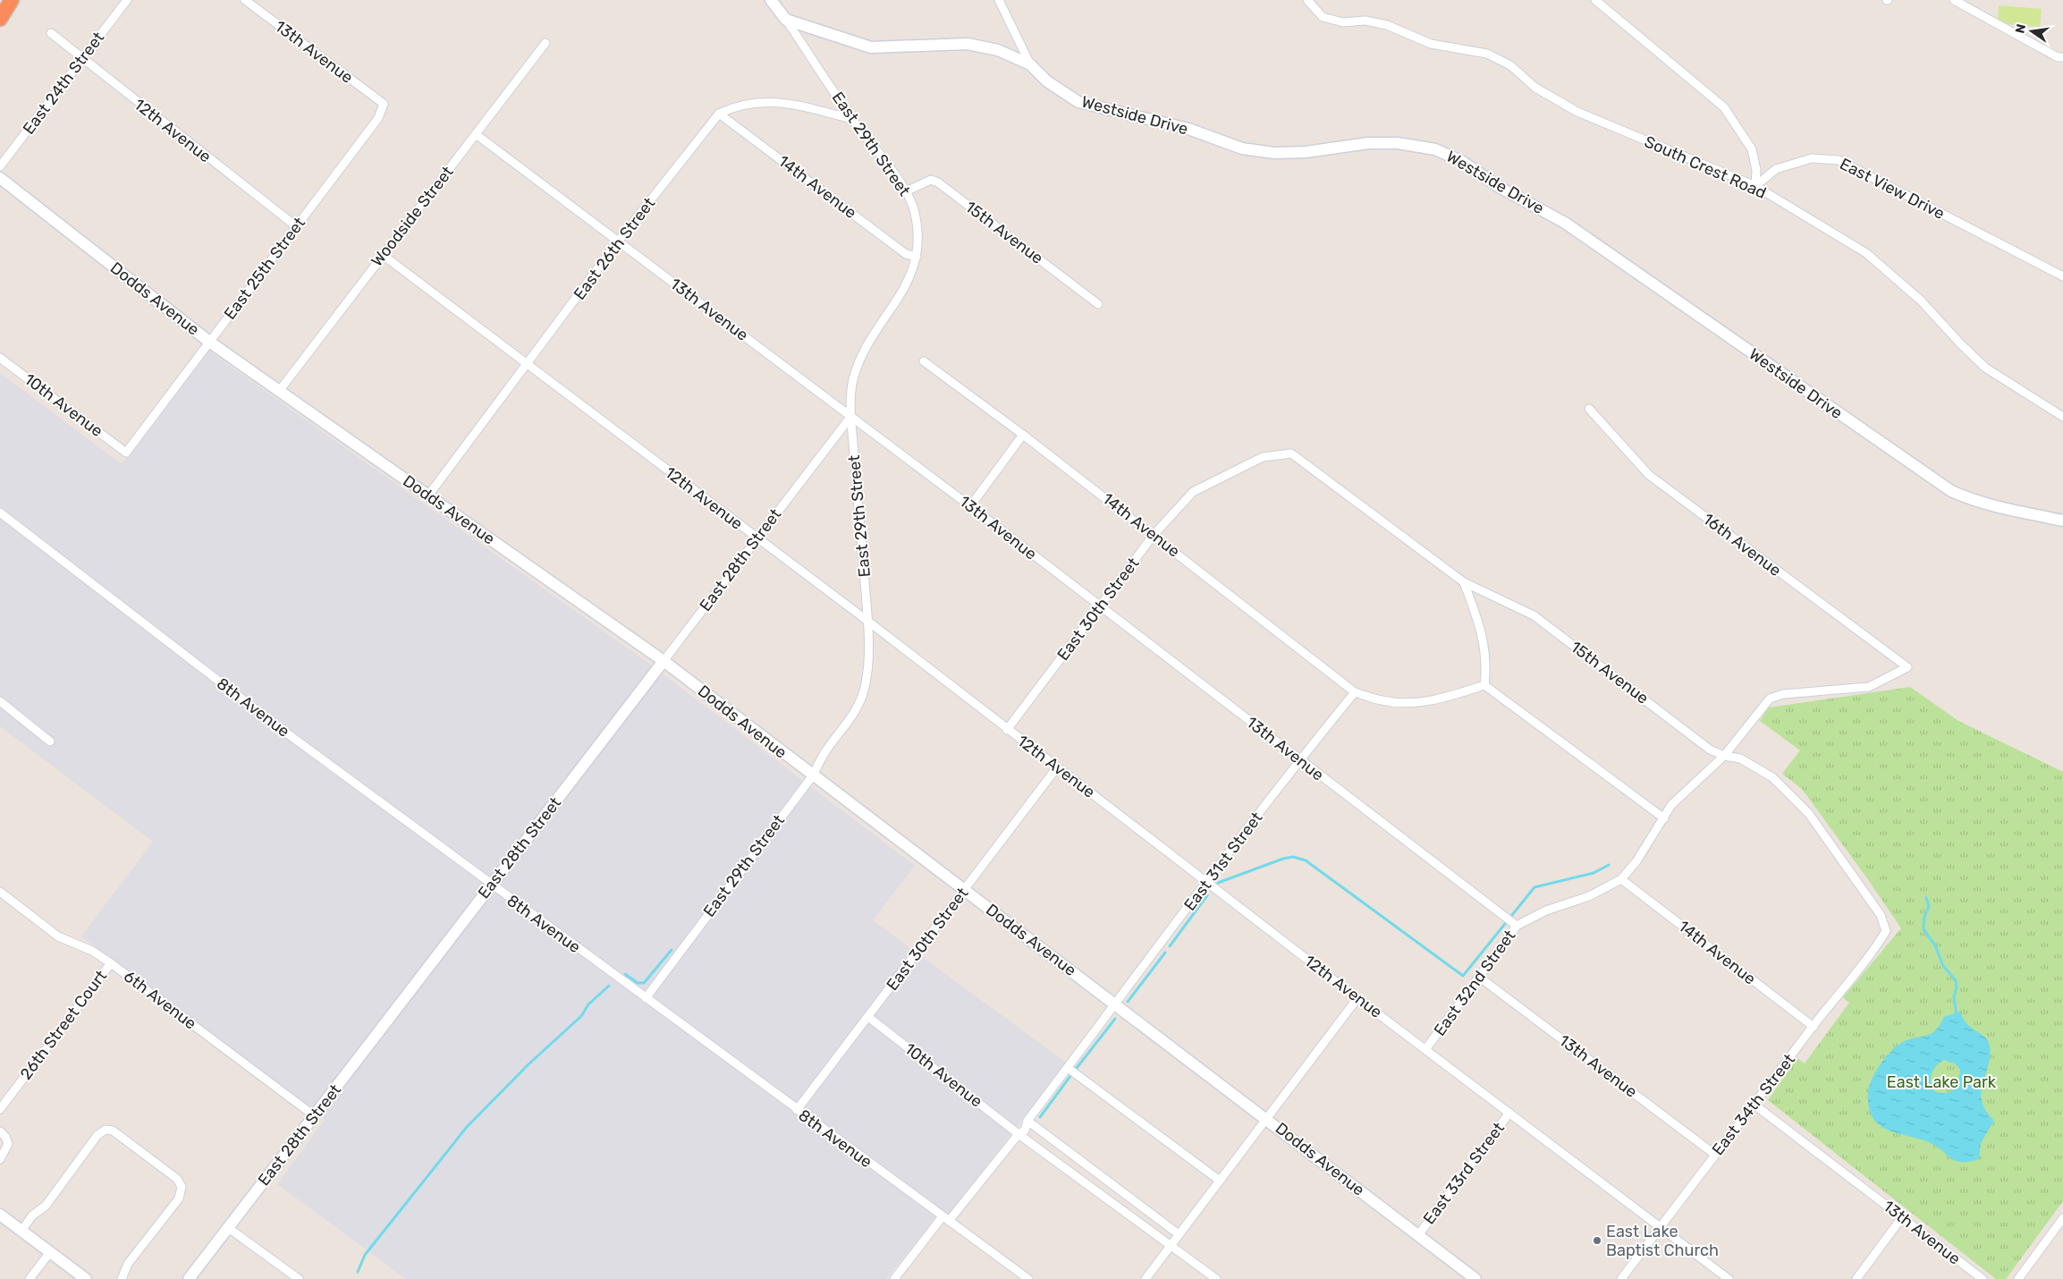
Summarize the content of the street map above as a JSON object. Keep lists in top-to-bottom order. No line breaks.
{"streets":{"street":["13th Avenue","East 24th Street","Westside Drive","12th Avenue","East 29th Street","South Crest Road","14th Avenue","East View Drive","Woodside Street","15th Avenue","East 26th Street","East 25th Street","Dodds Avenue","10th Avenue","16th Avenue","East 28th Street","East 30th Street","8th Avenue","East 31st Street","East 32nd Street","6th Avenue","26th Street Court","East 34th Street","East 33rd Street"]},"crossings":[["13th Avenue","East 29th Street"],["13th Avenue","Woodside Street"],["13th Avenue","East 26th Street"],["13th Avenue","East 25th Street"],["13th Avenue","East 28th Street"],["13th Avenue","East 30th Street"],["13th Avenue","East 31st Street"],["13th Avenue","East 32nd Street"],["13th Avenue","East 34th Street"],["East 24th Street","12th Avenue"],["Westside Drive","East 29th Street"],["12th Avenue","East 29th Street"],["12th Avenue","Woodside Street"],["12th Avenue","East 26th Street"],["12th Avenue","East 25th Street"],["12th Avenue","East 28th Street"],["12th Avenue","East 30th Street"],["12th Avenue","East 31st Street"],["12th Avenue","East 32nd Street"],["12th Avenue","East 34th Street"],["12th Avenue","East 33rd Street"],["East 29th Street","14th Avenue"],["East 29th Street","15th Avenue"],["East 29th Street","East 26th Street"],["East 29th Street","Dodds Avenue"],["East 29th Street","East 28th Street"],["East 29th Street","8th Avenue"],["South Crest Road","East View Drive"],["14th Avenue","East 26th Street"],["14th Avenue","East 30th Street"],["14th Avenue","East 31st Street"],["14th Avenue","East 32nd Street"],["14th Avenue","East 34th Street"],["Woodside Street","Dodds Avenue"],["15th Avenue","East 30th Street"],["15th Avenue","East 32nd Street"],["15th Avenue","East 34th Street"],["East 26th Street","Dodds Avenue"],["East 25th Street","Dodds Avenue"],["East 25th Street","10th Avenue"],["Dodds Avenue","East 28th Street"],["Dodds Avenue","East 30th Street"],["Dodds Avenue","East 31st Street"],["Dodds Avenue","East 33rd Street"],["10th Avenue","East 30th Street"],["10th Avenue","East 31st Street"],["16th Avenue","East 32nd Street"],["East 28th Street","8th Avenue"],["East 28th Street","6th Avenue"],["East 30th Street","8th Avenue"],["8th Avenue","East 31st Street"],["6th Avenue","26th Street Court"]],"parks":["East Lake Park"],"places":["East Lake Baptist Church"],"north":"left"}
